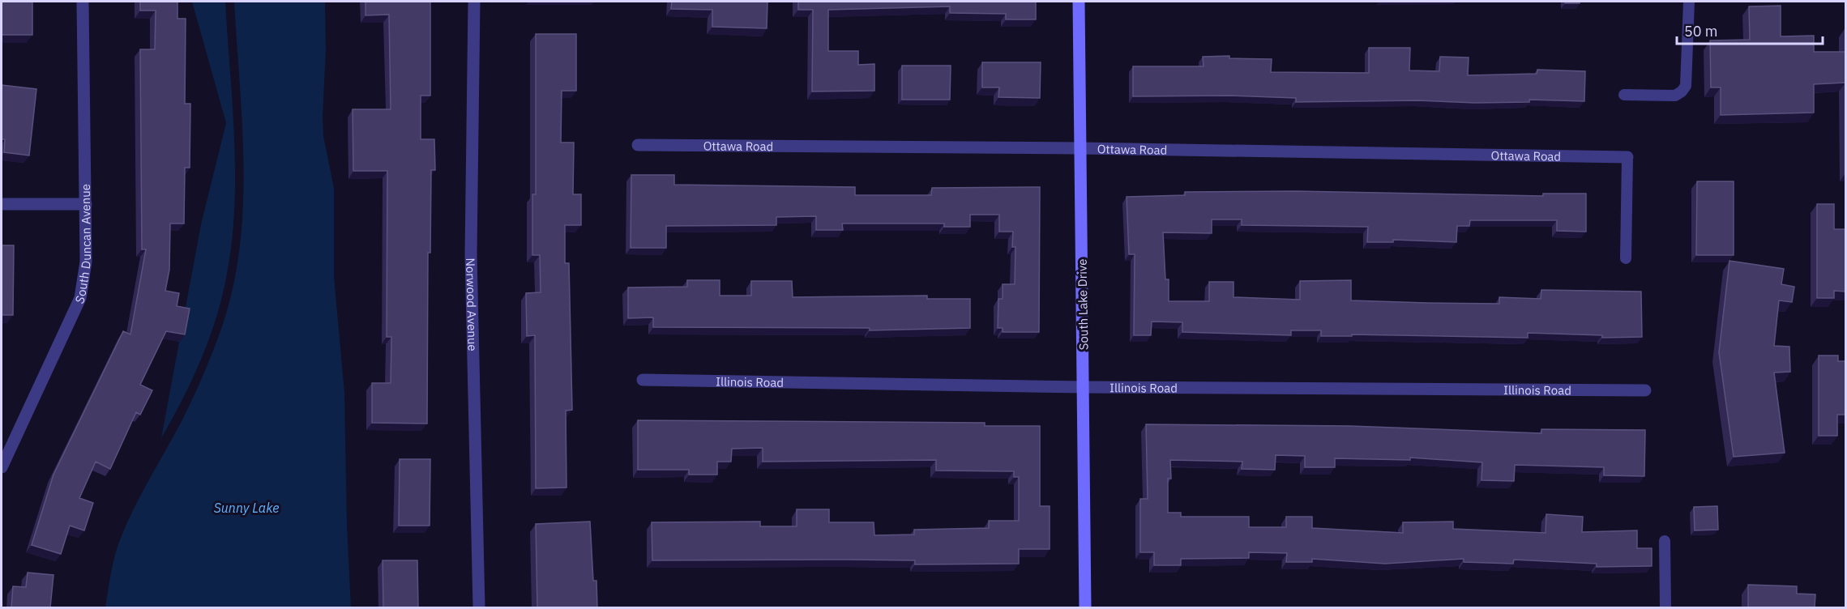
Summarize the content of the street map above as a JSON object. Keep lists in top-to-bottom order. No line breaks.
{"streets":{"street":["Ottawa Road","South Duncan Avenue","Norwood Avenue","South Lake Drive","Illinois Road"]},"crossings":[["Ottawa Road","South Lake Drive"],["South Lake Drive","Illinois Road"]],"water":["Sunny Lake"],"scale_bar":"50 m"}
